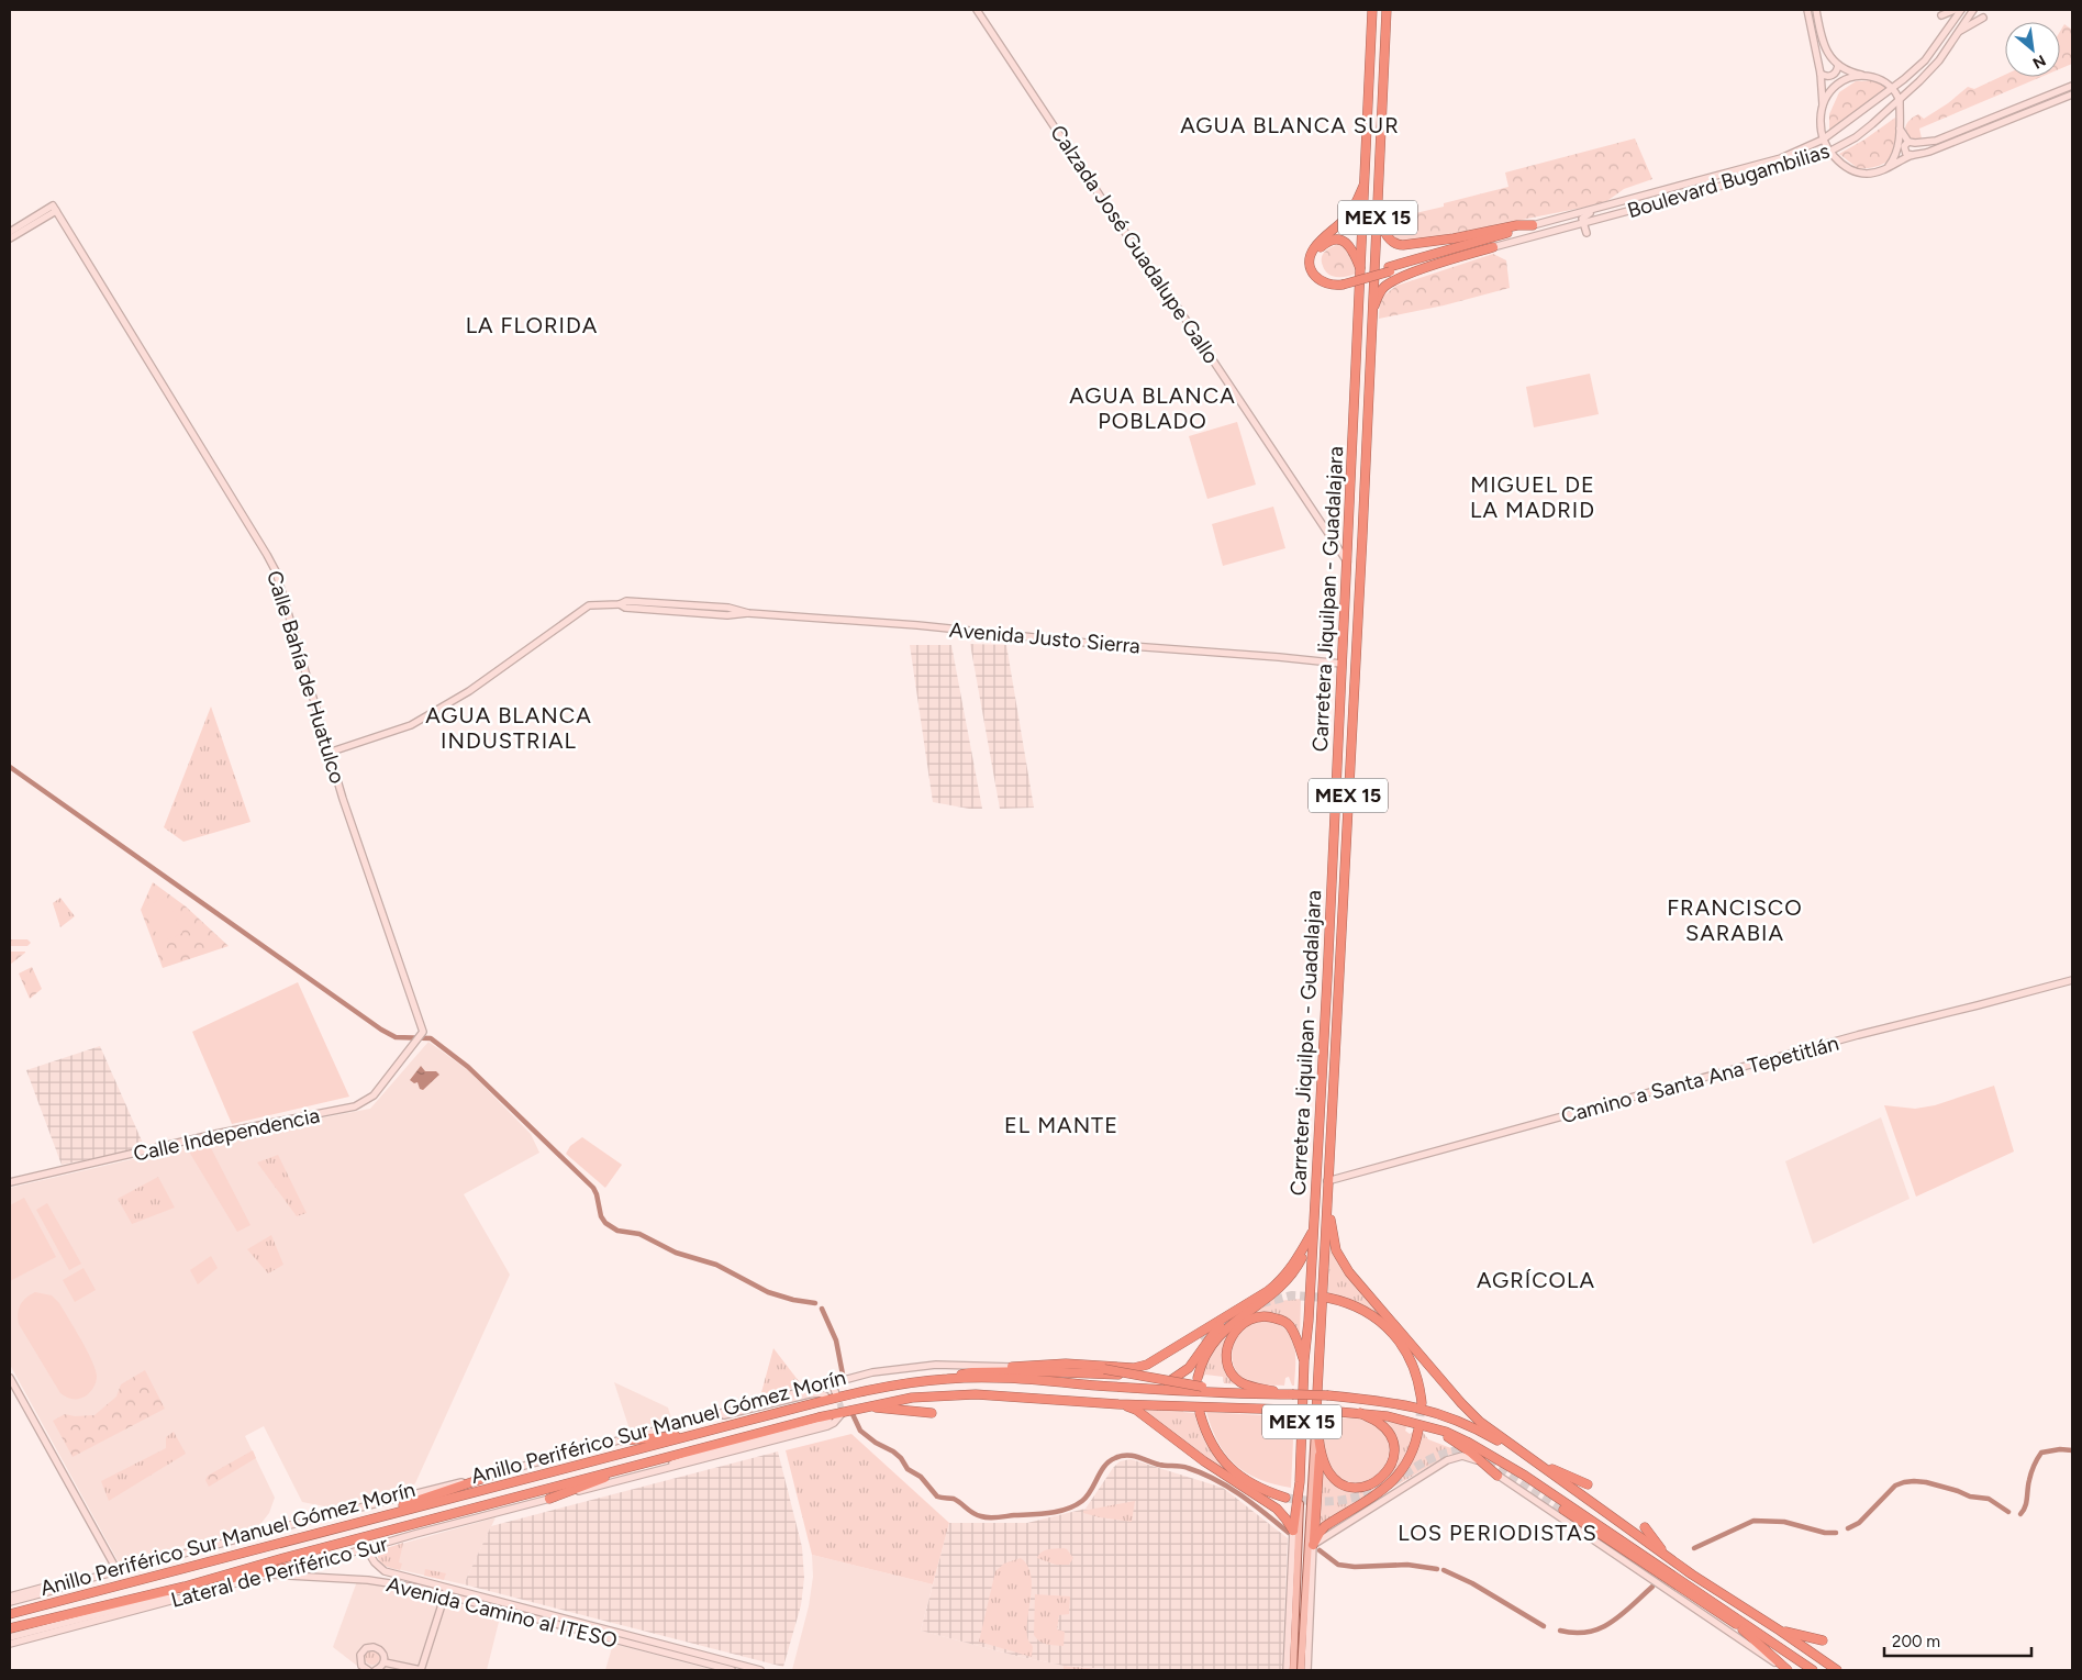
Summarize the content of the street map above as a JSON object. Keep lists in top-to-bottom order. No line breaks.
{"streets":{"highway":["MEX 15","Carretera Jiquilpan - Guadalajara","Anillo Periférico Sur Manuel Gómez Morín"],"street":["Boulevard Bugambilias","Calzada José Guadalupe Gallo","Avenida Justo Sierra","Calle Bahía de Huatulco","Camino a Santa Ana Tepetitlán","Calle Independencia","Lateral de Periférico Sur","Avenida Camino al ITESO"]},"crossings":[["MEX 15","Carretera Jiquilpan - Guadalajara"],["Calzada José Guadalupe Gallo","Carretera Jiquilpan - Guadalajara"],["Carretera Jiquilpan - Guadalajara","Avenida Justo Sierra"],["Carretera Jiquilpan - Guadalajara","Camino a Santa Ana Tepetitlán"],["Avenida Justo Sierra","Calle Bahía de Huatulco"],["Calle Bahía de Huatulco","Calle Independencia"],["Lateral de Periférico Sur","Avenida Camino al ITESO"]],"districts":["AGUA BLANCA SUR","LA FLORIDA","AGUA BLANCA POBLADO","MIGUEL DE LA MADRID","AGUA BLANCA INDUSTRIAL","FRANCISCO SARABIA","EL MANTE","AGRÍCOLA","LOS PERIODISTAS"],"scale_bar":"200 m","north":"bottom right"}
